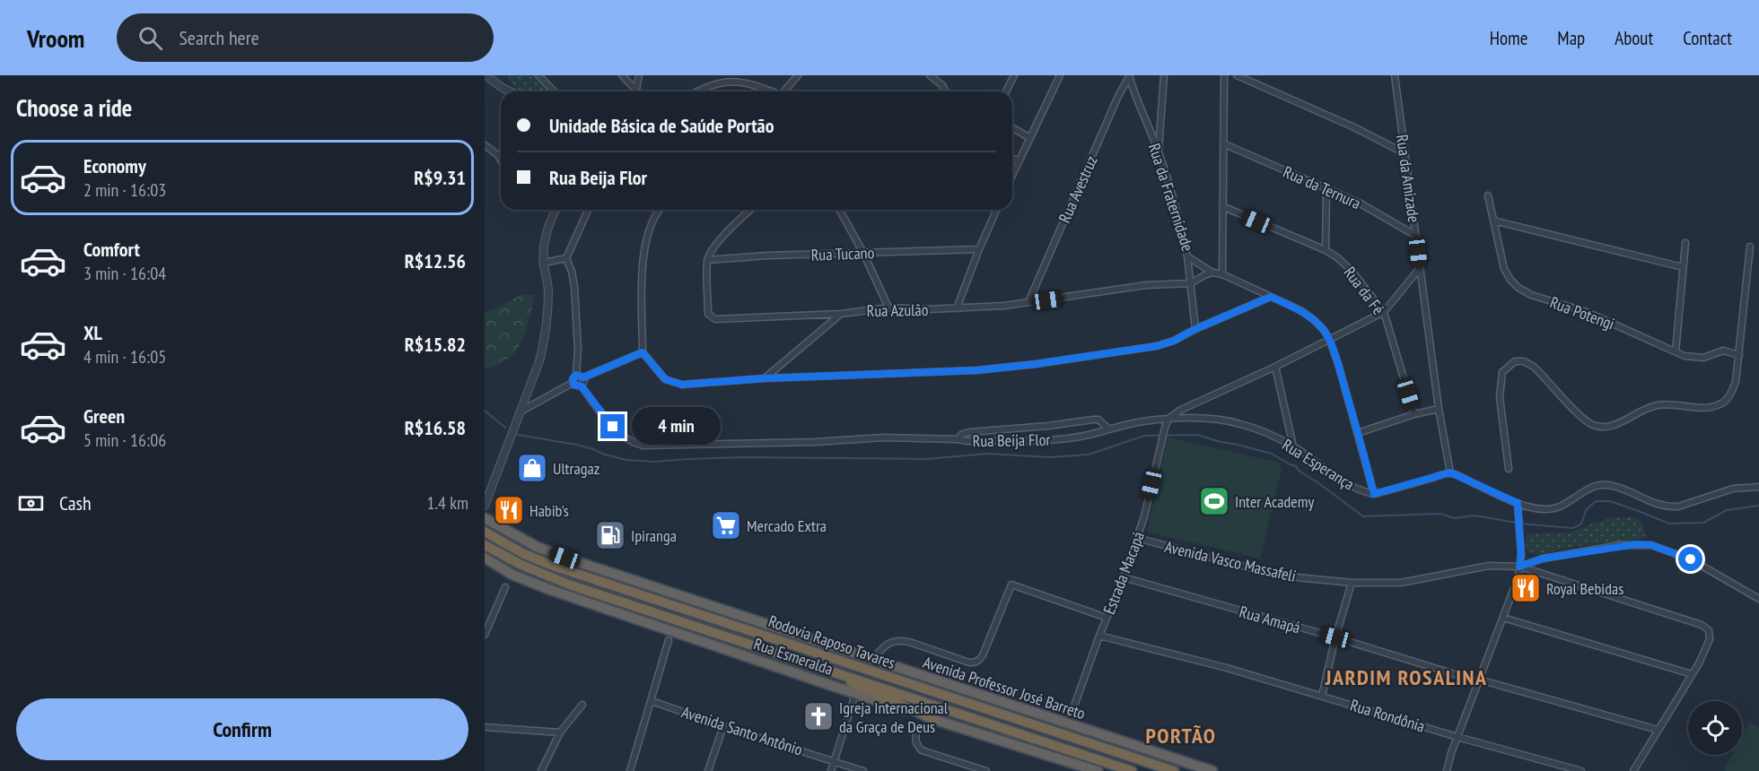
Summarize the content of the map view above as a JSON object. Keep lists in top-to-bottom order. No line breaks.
{"streets":{"highway":["Rodovia Raposo Tavares","Rua Esmeralda","Avenida Professor José Barreto"],"street":["Rua da Amizade","Rua da Ternura","Rua Avestruz","Rua da Fraternidade","Rua Tucano","Rua da Fé","Rua Azulão","Rua Potengi","Rua Beija Flor","Rua Esperança","Avenida Vasco Massafeli","Estrada Macapá","Rua Amapá","Rua Rondônia","Avenida Santo Antônio"]},"crossings":[["Rua da Amizade","Rua da Ternura"],["Rua da Amizade","Rua Beija Flor"],["Rua Avestruz","Rua da Fraternidade"],["Rua Avestruz","Rua Azulão"],["Rua da Fraternidade","Rua Azulão"],["Rua da Fraternidade","Rua Beija Flor"],["Rua Tucano","Rua Azulão"],["Rua da Fé","Rua Beija Flor"],["Rua Beija Flor","Rua Esperança"],["Rua Beija Flor","Estrada Macapá"],["Rua Esperança","Estrada Macapá"],["Avenida Vasco Massafeli","Estrada Macapá"],["Estrada Macapá","Rua Amapá"],["Estrada Macapá","Avenida Professor José Barreto"],["Estrada Macapá","Rua Rondônia"]],"districts":["JARDIM ROSALINA","PORTÃO"],"places":{"shop":["Ultragaz"],"sports":["Inter Academy"],"restaurant":["Habib's","Royal Bebidas"],"supermarket":["Mercado Extra"],"fuel station":["Ipiranga"],"church":["Igreja Internacional da Graça de Deus"]},"page":{"header":"Vroom","search":"Search here","nav":["Home","Map","About","Contact"],"heading":"Choose a ride","banner":["Unidade Básica de Saúde Portão","Rua Beija Flor"],"list":[{"name":"Economy","note":"2 min · 16:03","value":"R$9.31"},{"name":"Comfort","note":"3 min · 16:04","value":"R$12.56"},{"name":"XL","note":"4 min · 16:05","value":"R$15.82"},{"name":"Green","note":"5 min · 16:06","value":"R$16.58"}],"bubble":"4 min","pay":["Cash","1.4 km"],"buttons":"Confirm"}}
